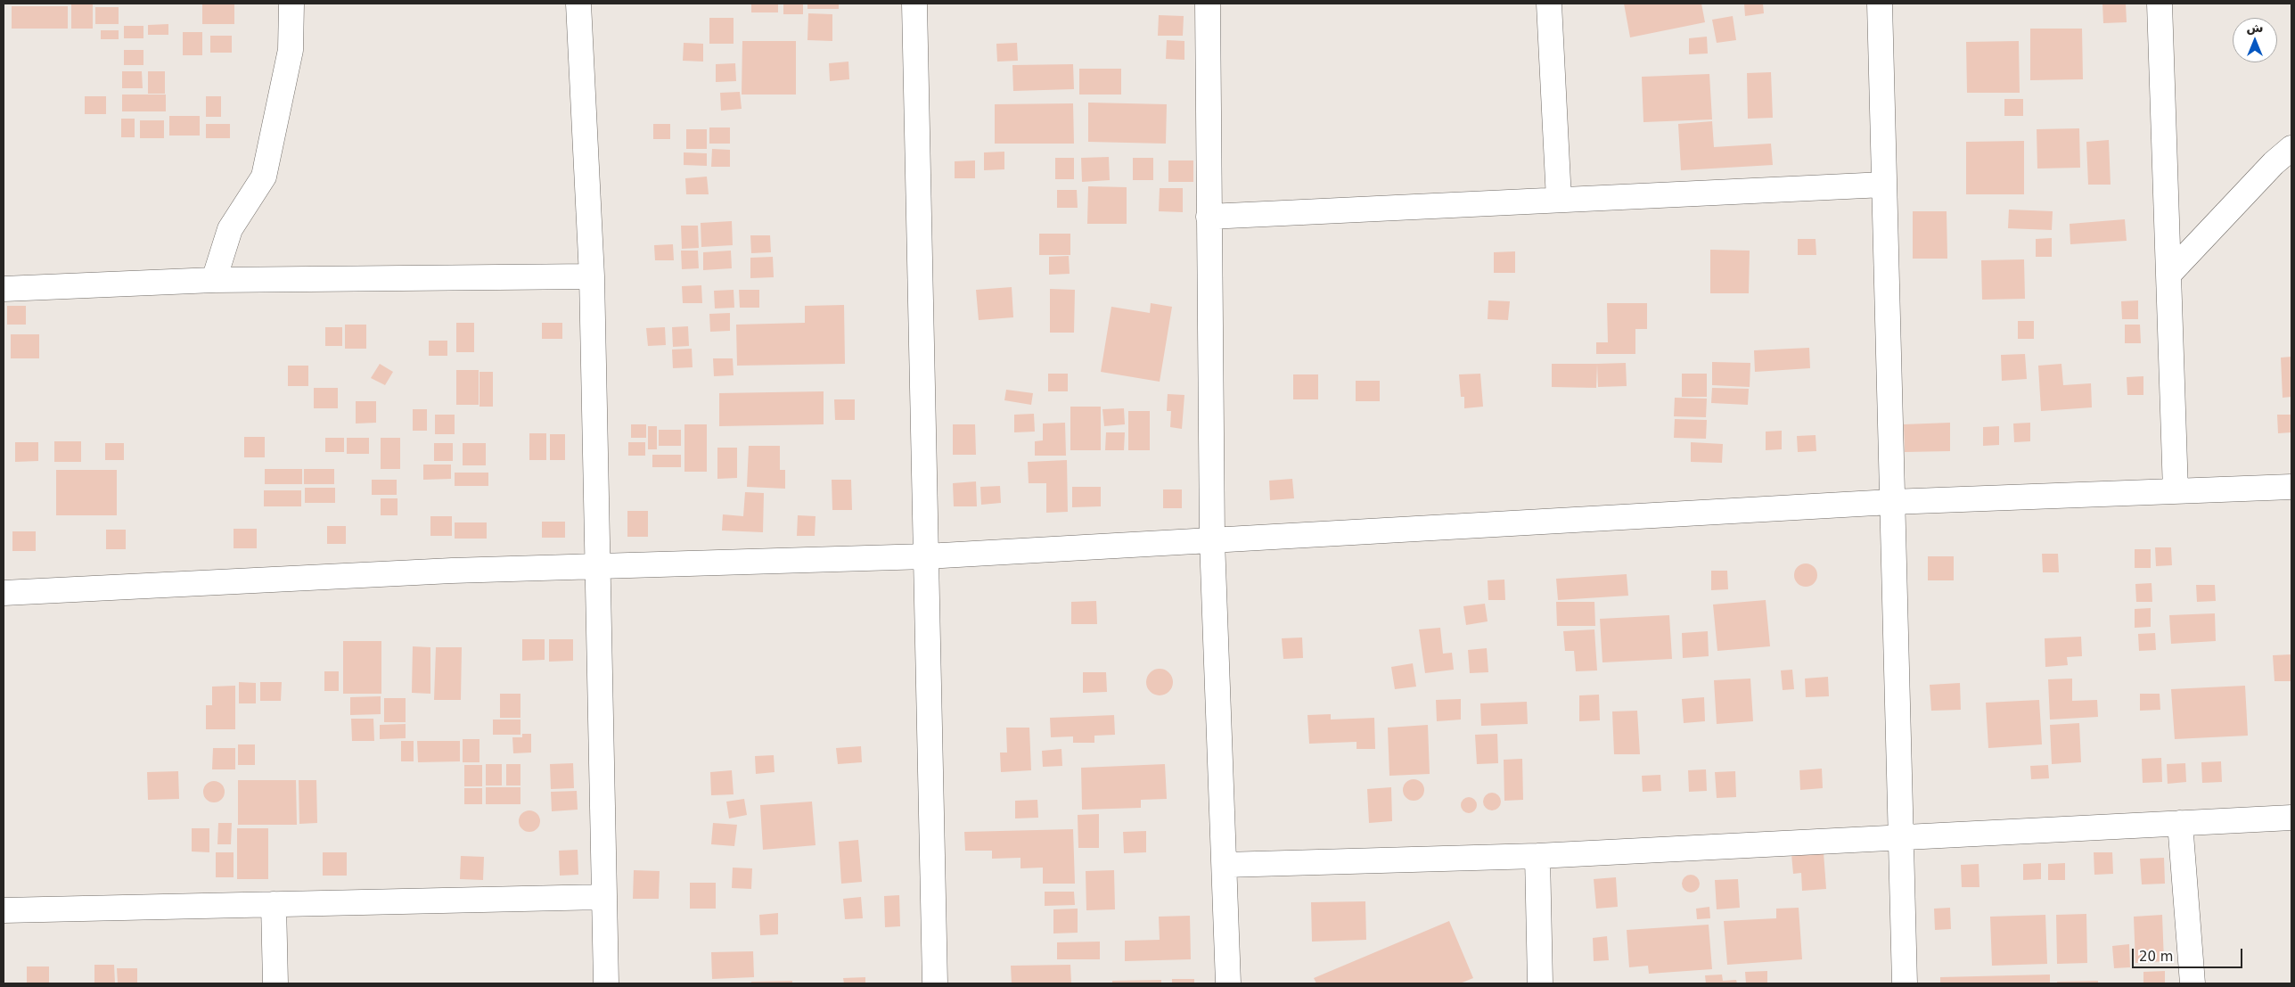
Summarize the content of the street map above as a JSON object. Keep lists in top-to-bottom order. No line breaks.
{"scale_bar":"20 m","north":"top"}
